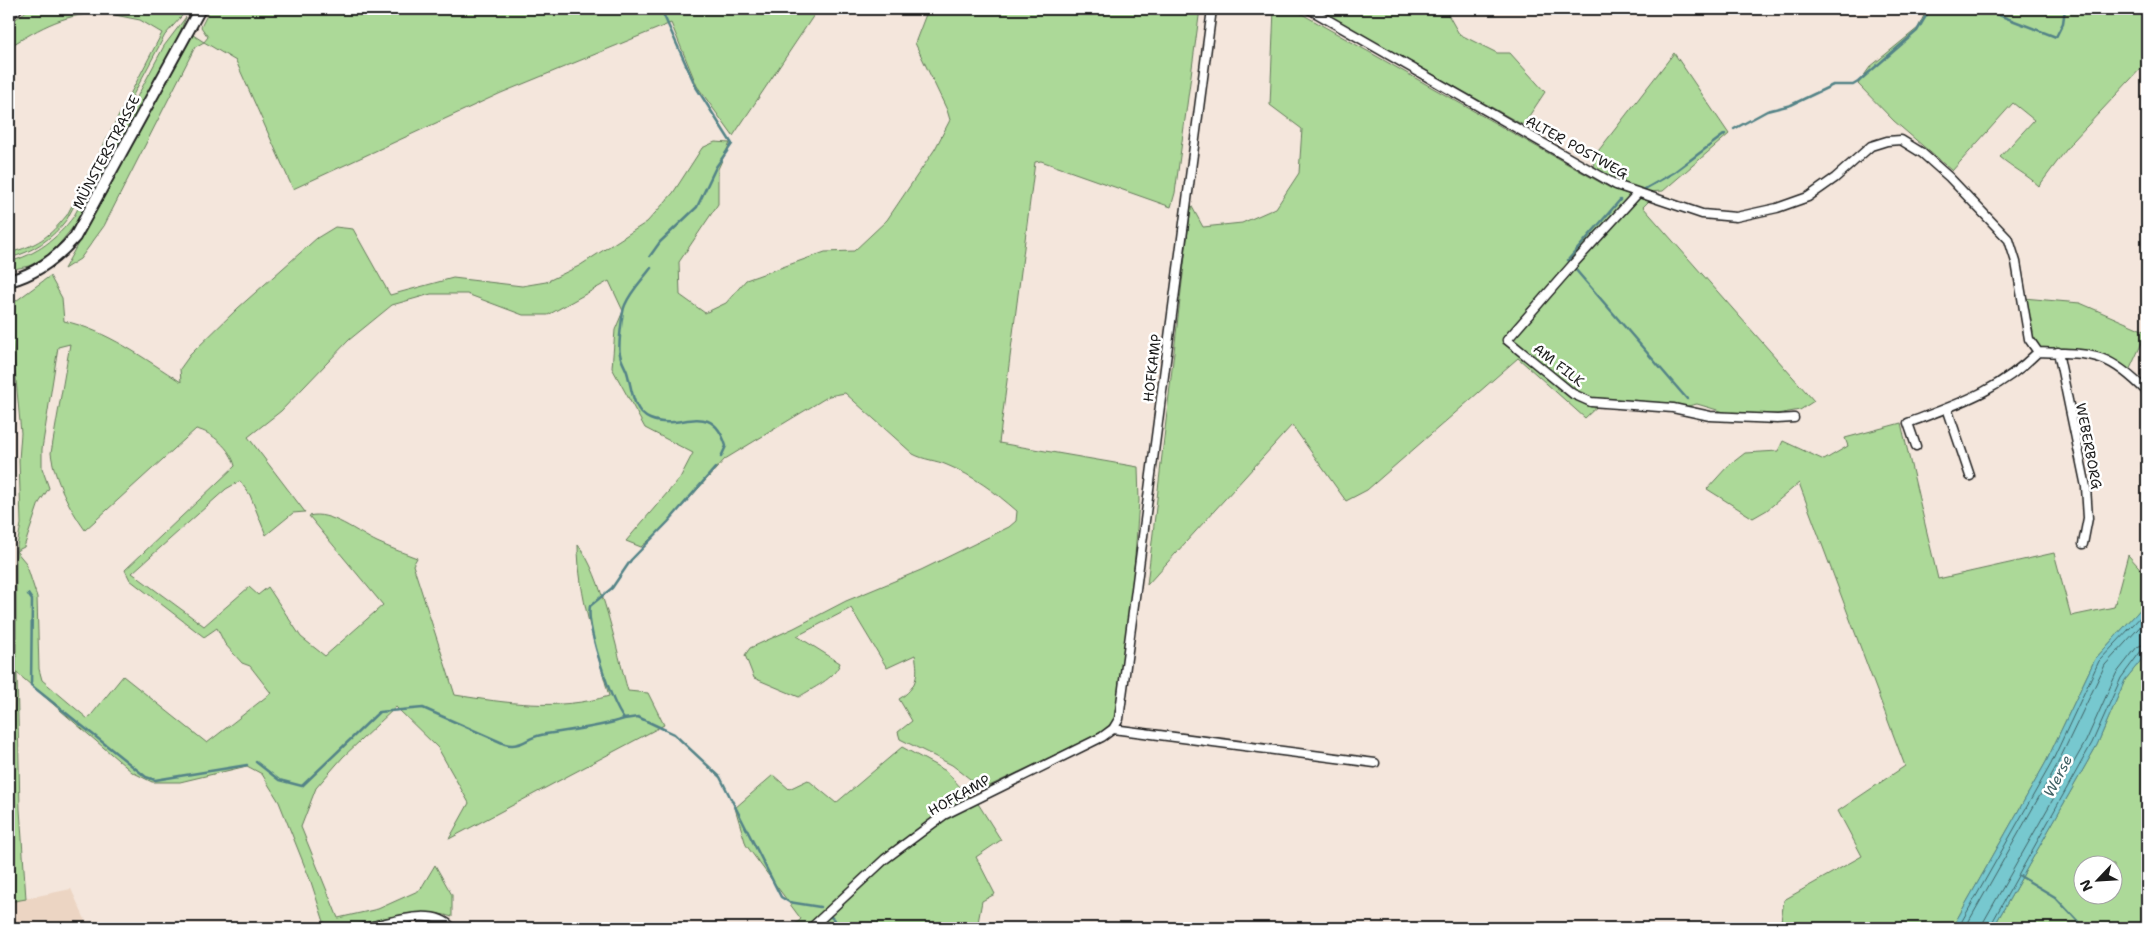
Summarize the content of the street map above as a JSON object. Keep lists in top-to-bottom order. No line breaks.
{"streets":{"main road":["MÜNSTERSTRASSE"],"street":["ALTER POSTWEG","AM FILK","HOFKAMP","WEBERBORG"]},"crossings":[["ALTER POSTWEG","AM FILK"]],"water":["Werse"],"north":"bottom left"}
